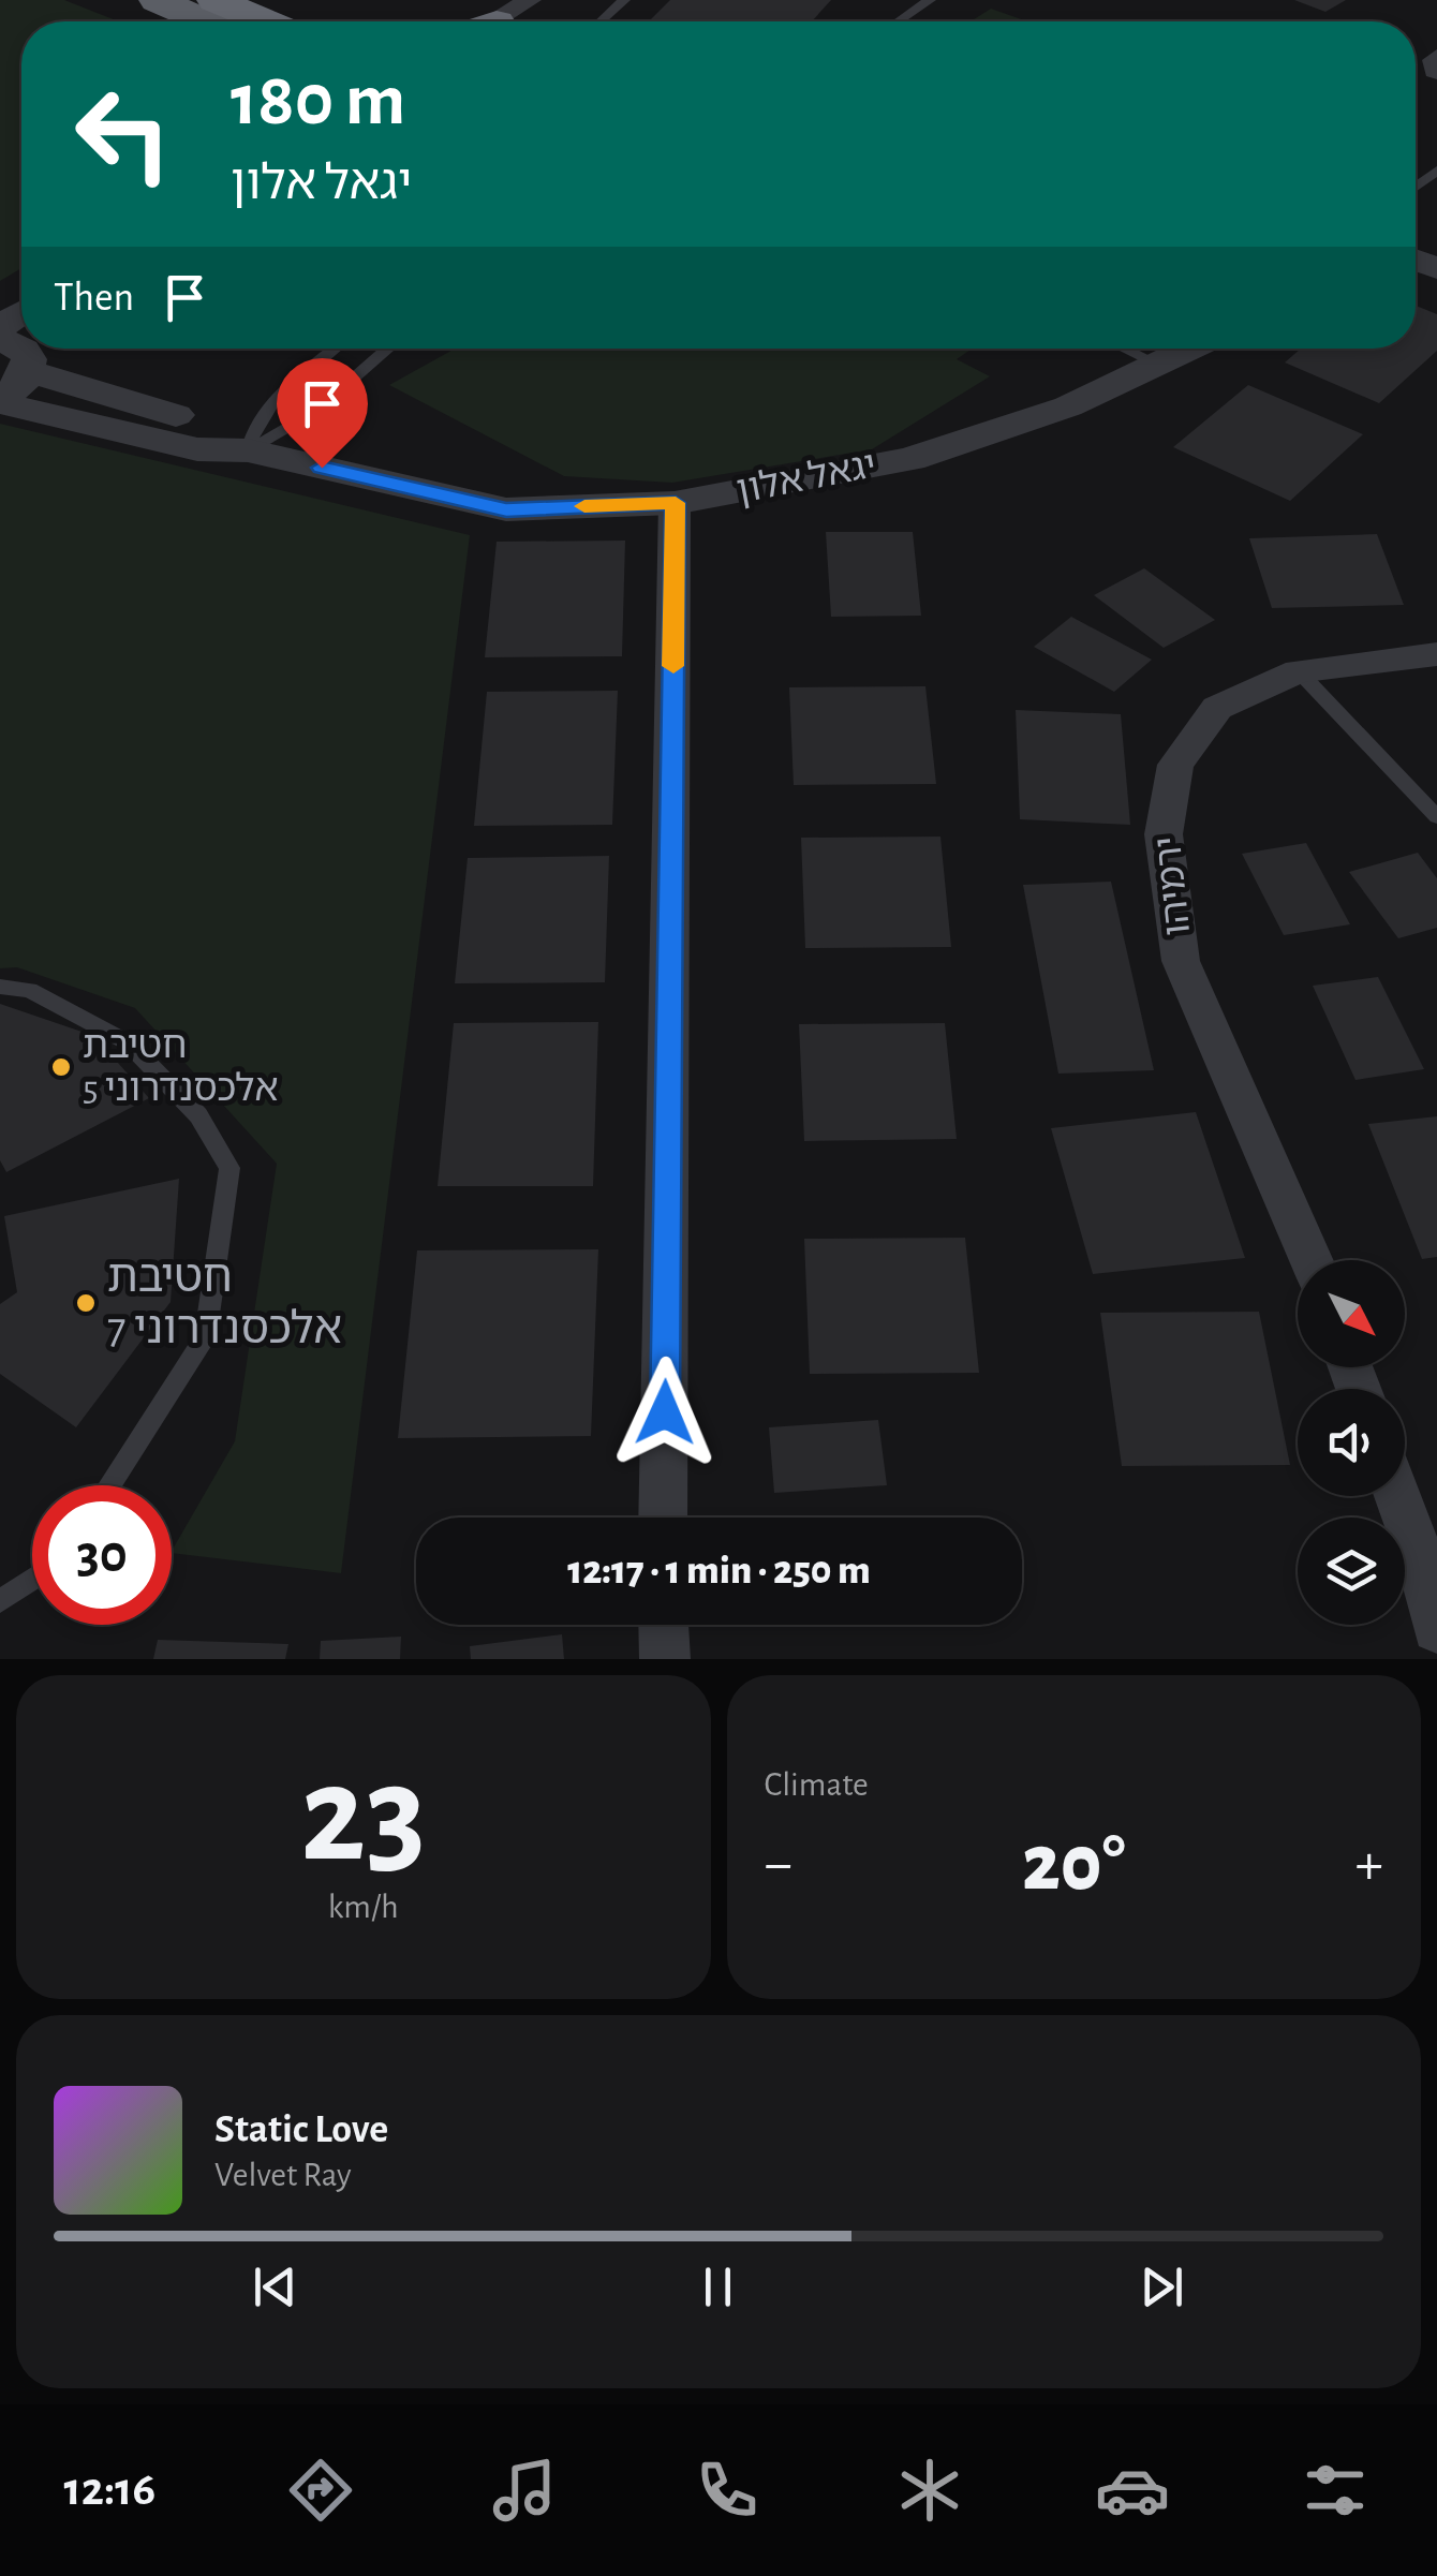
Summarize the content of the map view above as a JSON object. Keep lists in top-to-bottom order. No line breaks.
{"streets":{"street":["יגאל אלון","ירמיהו"]},"places":["חטיבת אלכסנדרוני 5","חטיבת אלכסנדרוני 7"],"north":"bottom right","page":{"turn":["180 m","יגאל אלון"],"then":"Then","limit":"30","trip":"12:17 · 1 min · 250 m","tile":[["23","km/h"],"Climate"],"heat":["−","20°","+"],"song":["Static Love","Velvet Ray"],"tabs":"12:16"}}
